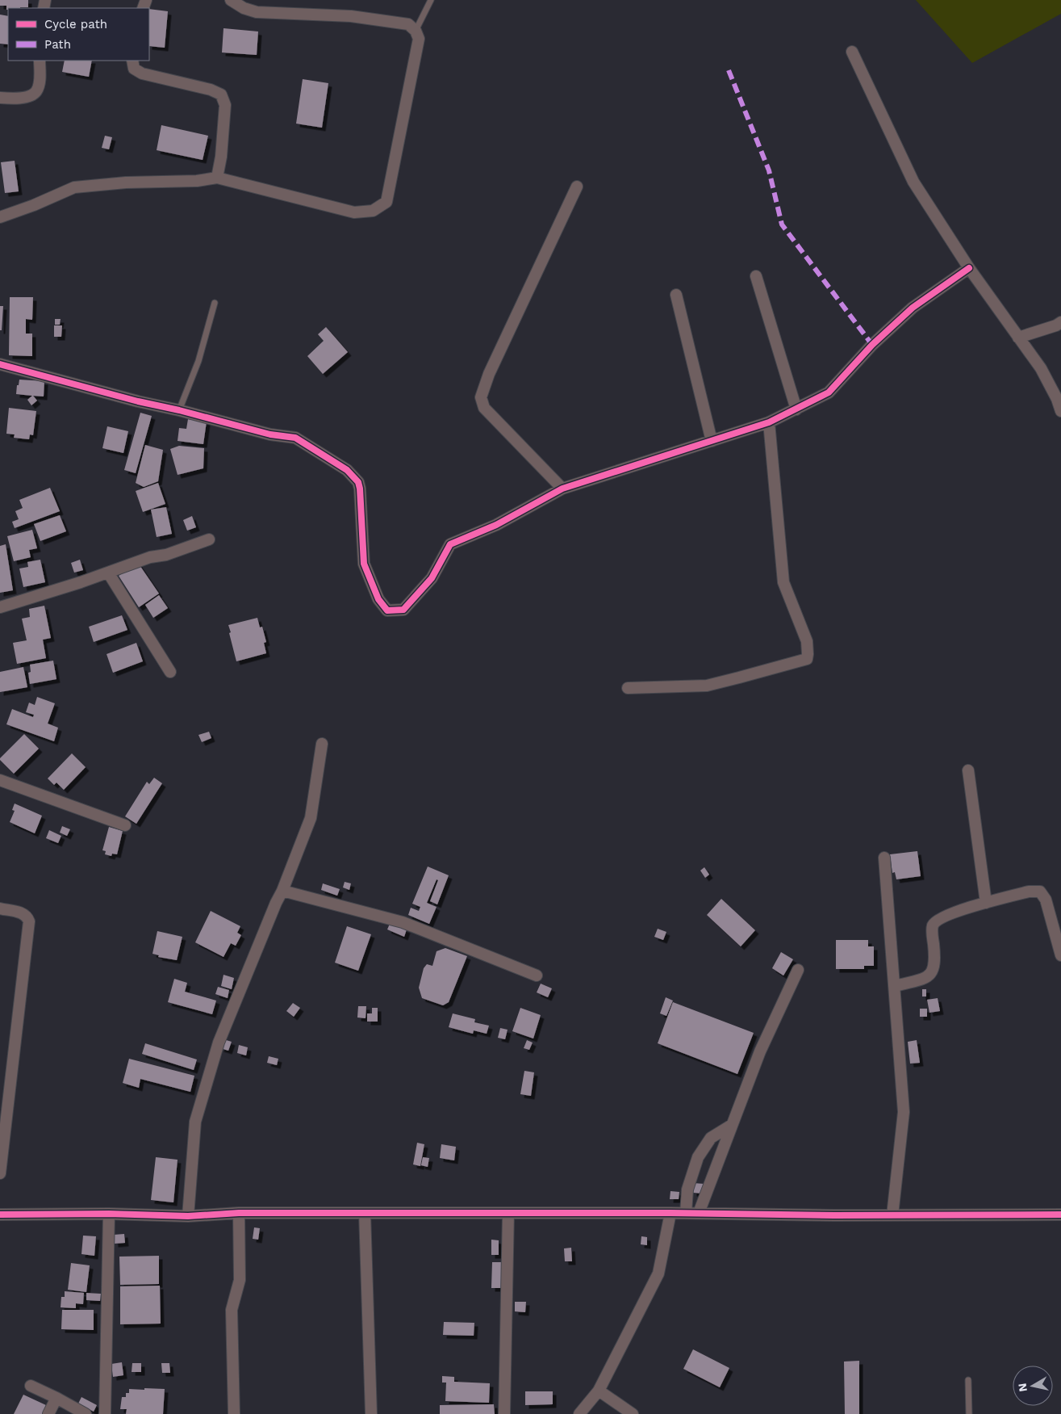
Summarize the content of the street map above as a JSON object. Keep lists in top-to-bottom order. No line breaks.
{"legend":["Cycle path","Path"],"north":"left"}
